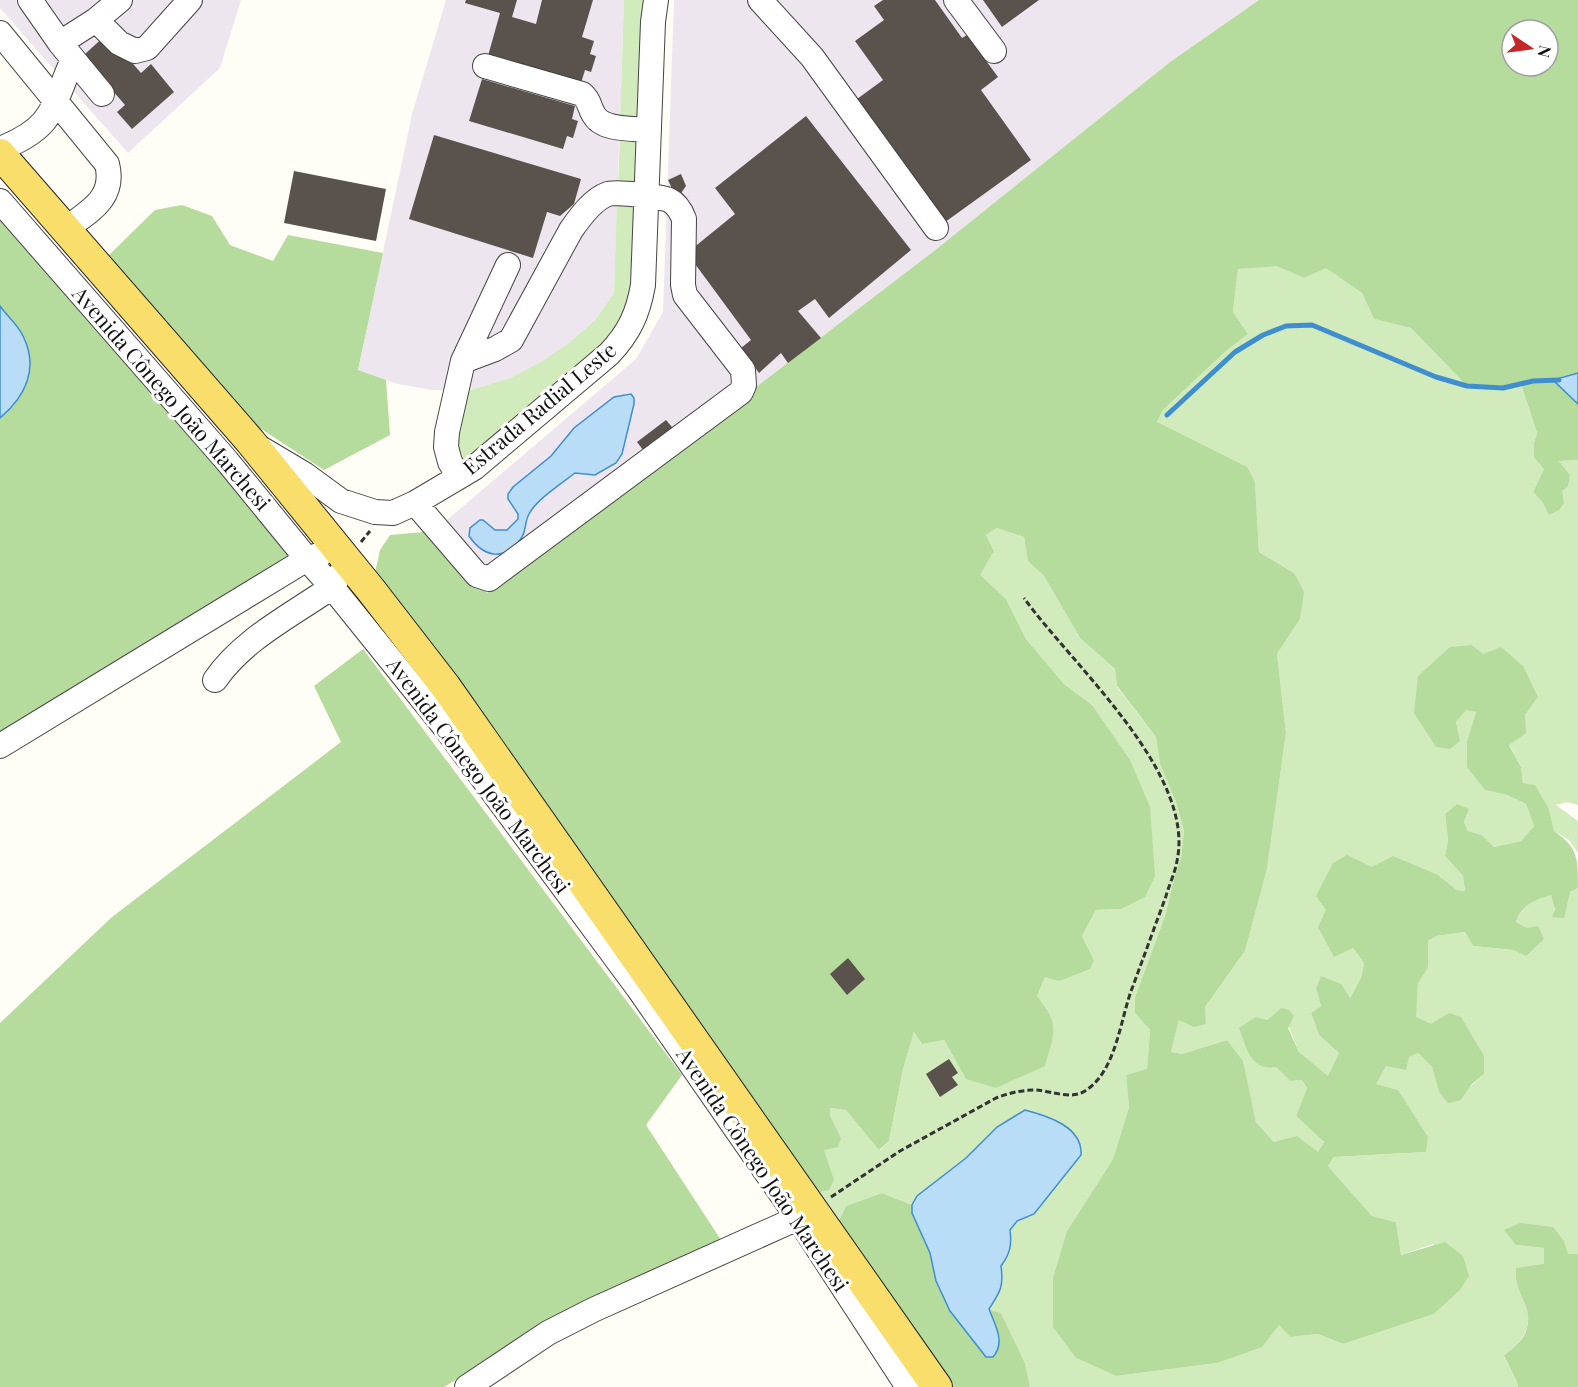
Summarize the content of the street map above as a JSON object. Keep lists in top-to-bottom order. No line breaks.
{"streets":{"street":["Avenida Cônego João Marchesi","Estrada Radial Leste"]},"north":"right"}
